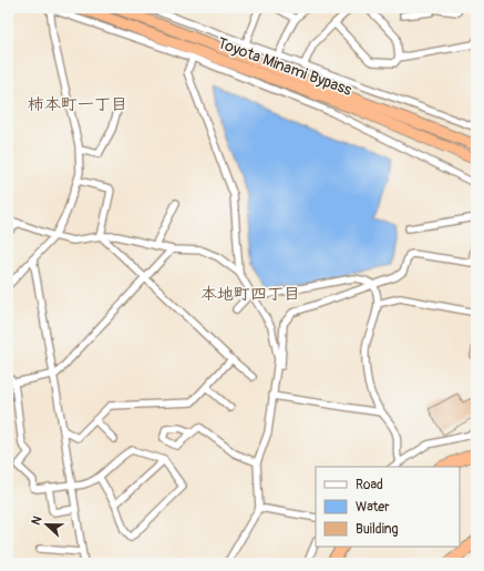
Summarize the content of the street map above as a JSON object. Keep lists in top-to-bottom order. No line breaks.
{"streets":{"highway":["Toyota Minami Bypass"]},"districts":["柿本町一丁目","本地町四丁目"],"legend":["Road","Water","Building"],"north":"left"}
